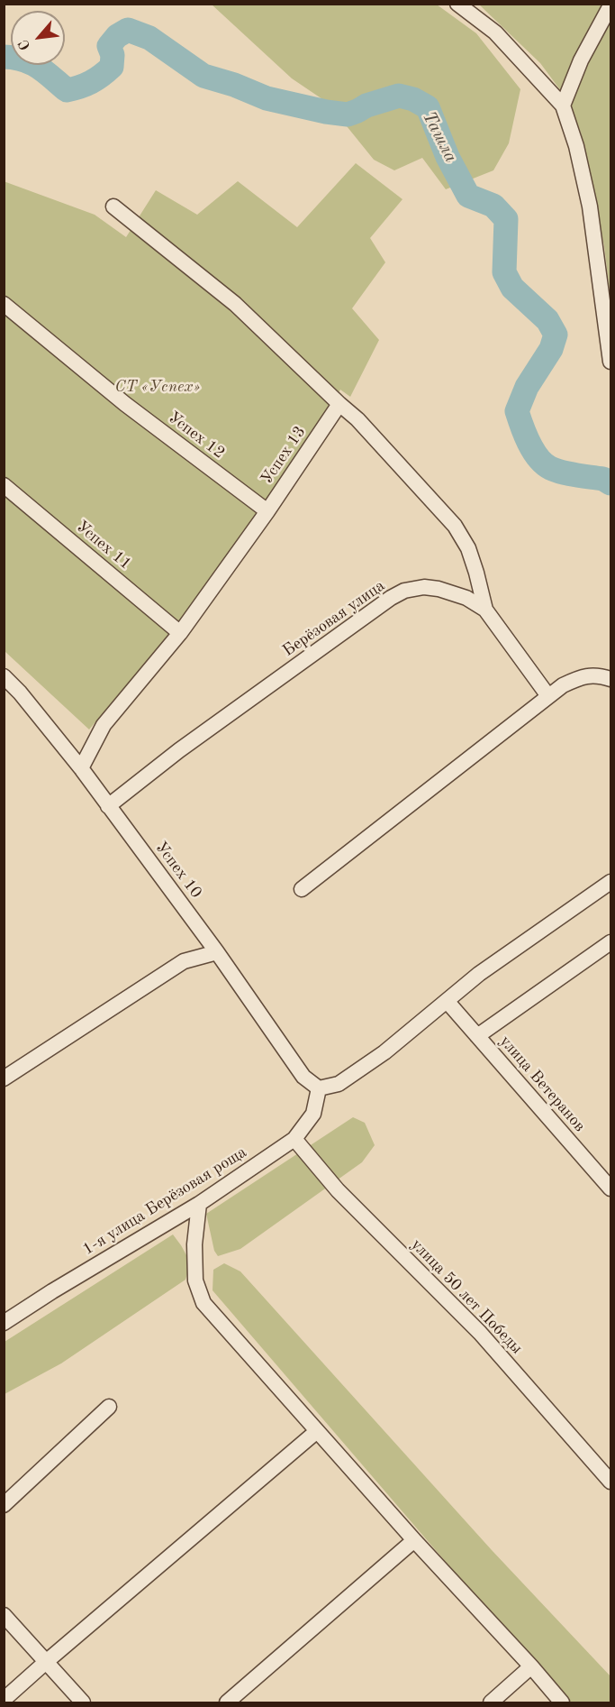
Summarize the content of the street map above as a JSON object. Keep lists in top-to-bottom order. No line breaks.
{"streets":{"street":["Успех 12","Успех 13","Успех 11","Берёзовая улица","Успех 10","улица Ветеранов","1-я улица Берёзовая роща","улица 50 лет Победы"]},"crossings":[["Успех 12","Успех 13"],["Успех 13","Успех 11"],["Успех 13","Успех 10"],["Берёзовая улица","Успех 10"],["Успех 10","1-я улица Берёзовая роща"],["1-я улица Берёзовая роща","улица 50 лет Победы"]],"water":["Ташла"],"parks":["СТ «Успех»"],"north":"bottom left"}
